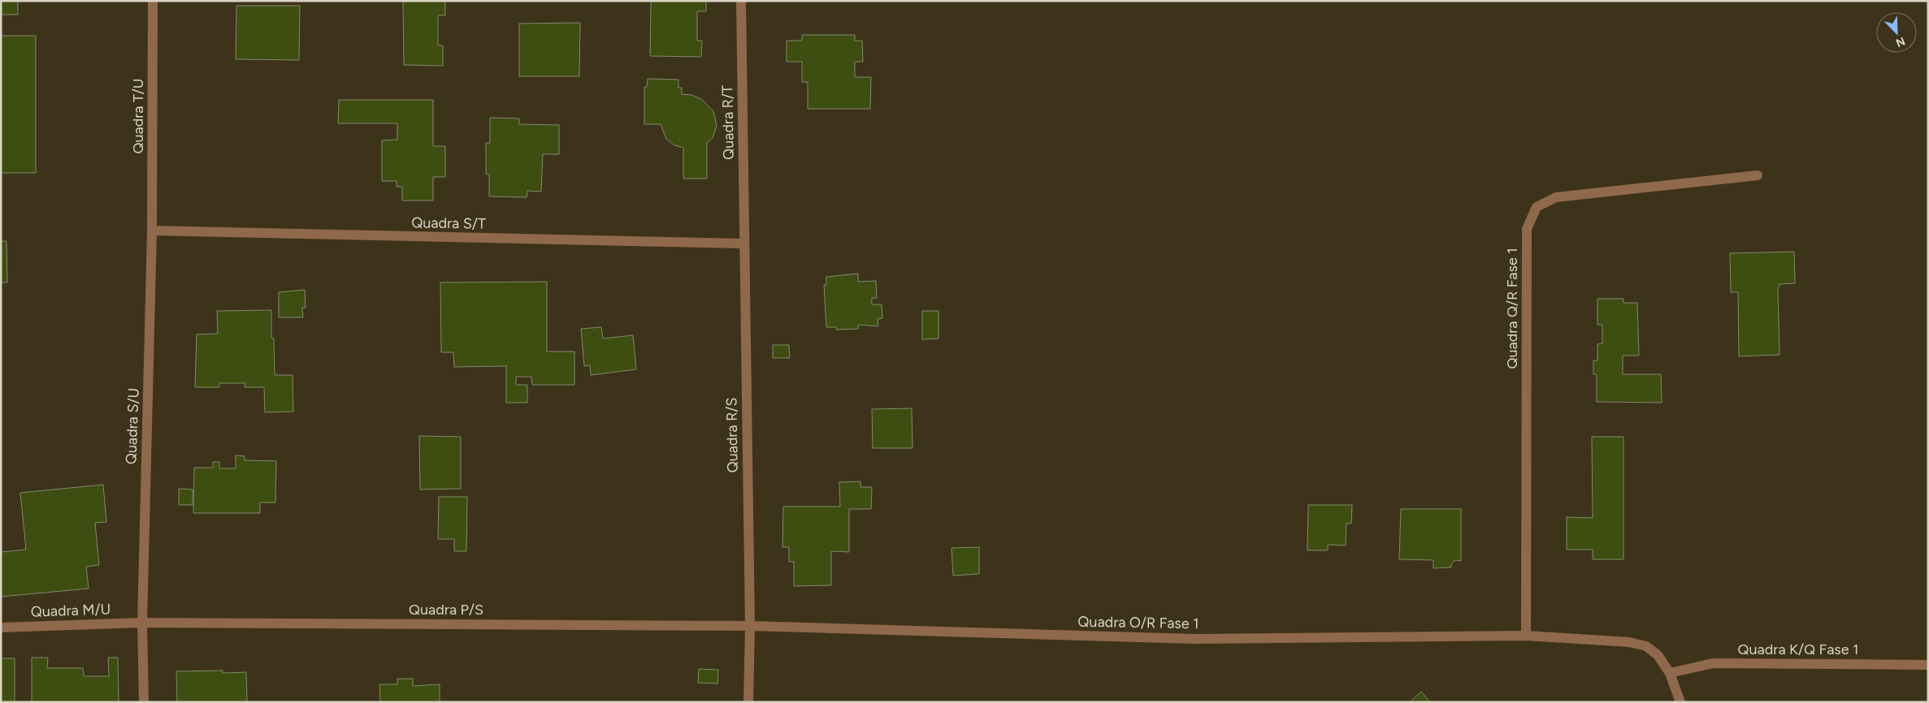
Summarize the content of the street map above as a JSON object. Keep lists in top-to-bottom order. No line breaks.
{"streets":{"street":["Quadra T/U","Quadra R/T","Quadra S/T","Quadra Q/R Fase 1","Quadra S/U","Quadra R/S","Quadra P/S","Quadra M/U","Quadra O/R Fase 1","Quadra K/Q Fase 1"]},"crossings":[["Quadra T/U","Quadra S/T"],["Quadra T/U","Quadra S/U"],["Quadra R/T","Quadra S/T"],["Quadra R/T","Quadra R/S"],["Quadra S/T","Quadra S/U"],["Quadra S/T","Quadra R/S"],["Quadra Q/R Fase 1","Quadra O/R Fase 1"],["Quadra S/U","Quadra P/S"],["Quadra S/U","Quadra M/U"],["Quadra R/S","Quadra P/S"],["Quadra R/S","Quadra O/R Fase 1"],["Quadra P/S","Quadra M/U"],["Quadra P/S","Quadra O/R Fase 1"],["Quadra O/R Fase 1","Quadra K/Q Fase 1"]],"north":"bottom right"}
